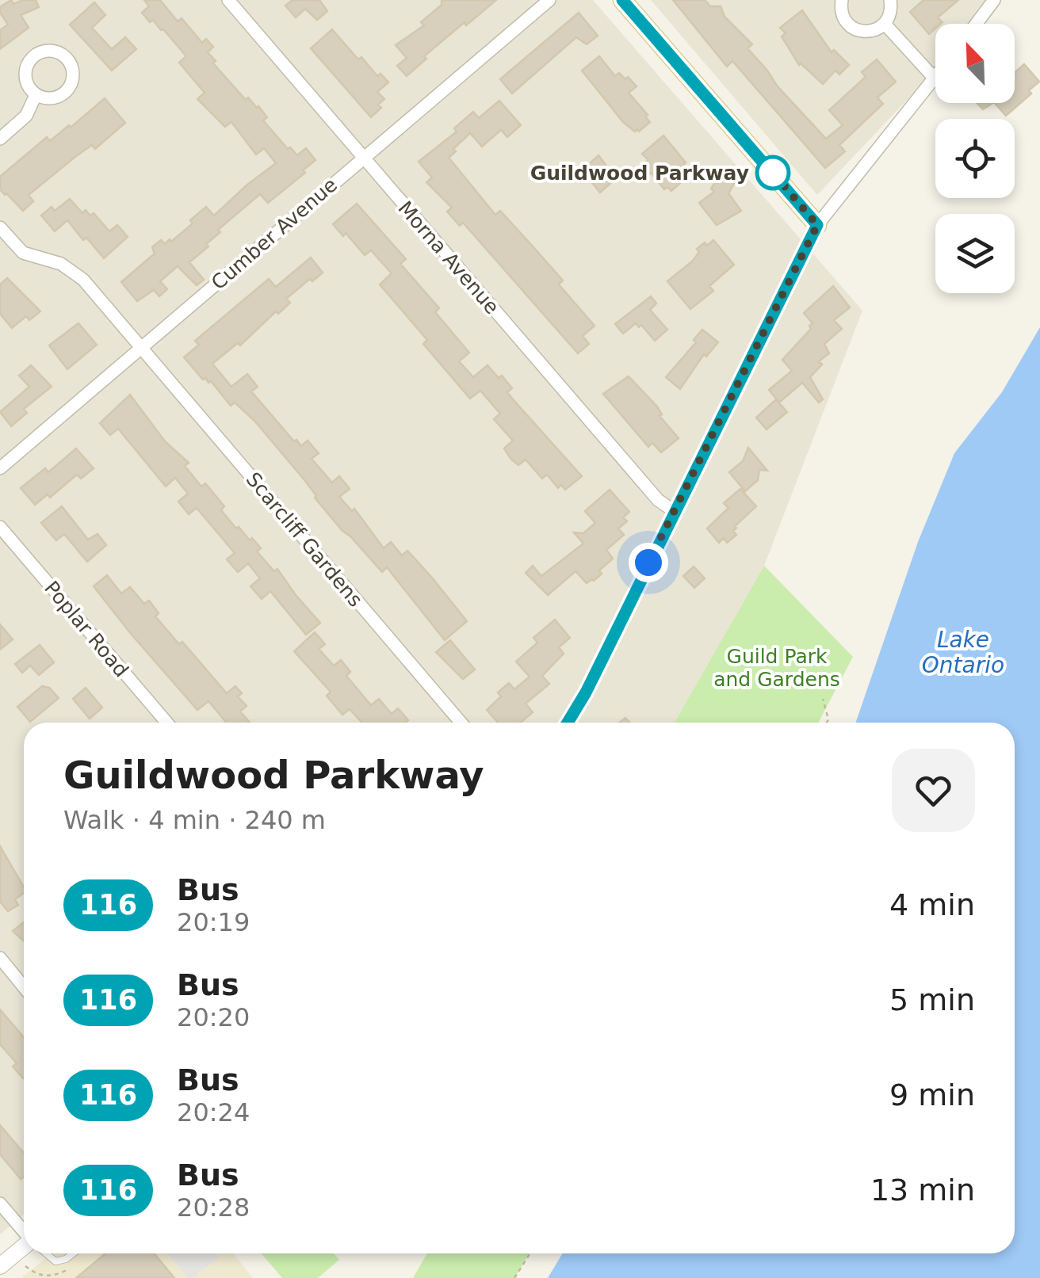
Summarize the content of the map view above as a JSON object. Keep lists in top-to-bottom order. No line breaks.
{"streets":{"street":["Cumber Avenue","Morna Avenue","Scarcliff Gardens","Poplar Road"]},"crossings":[["Cumber Avenue","Morna Avenue"],["Cumber Avenue","Scarcliff Gardens"]],"water":["Lake Ontario"],"parks":["Guild Park and Gardens"],"places":["Guildwood Parkway"],"lines":["bus line 116"],"north":"top left","page":{"heading":["Guildwood Parkway","Walk · 4 min · 240 m"],"list":[{"mark":"116","name":"Bus","note":"20:19","value":"4 min"},{"mark":"116","name":"Bus","note":"20:20","value":"5 min"},{"mark":"116","name":"Bus","note":"20:24","value":"9 min"},{"mark":"116","name":"Bus","note":"20:28","value":"13 min"}]}}
